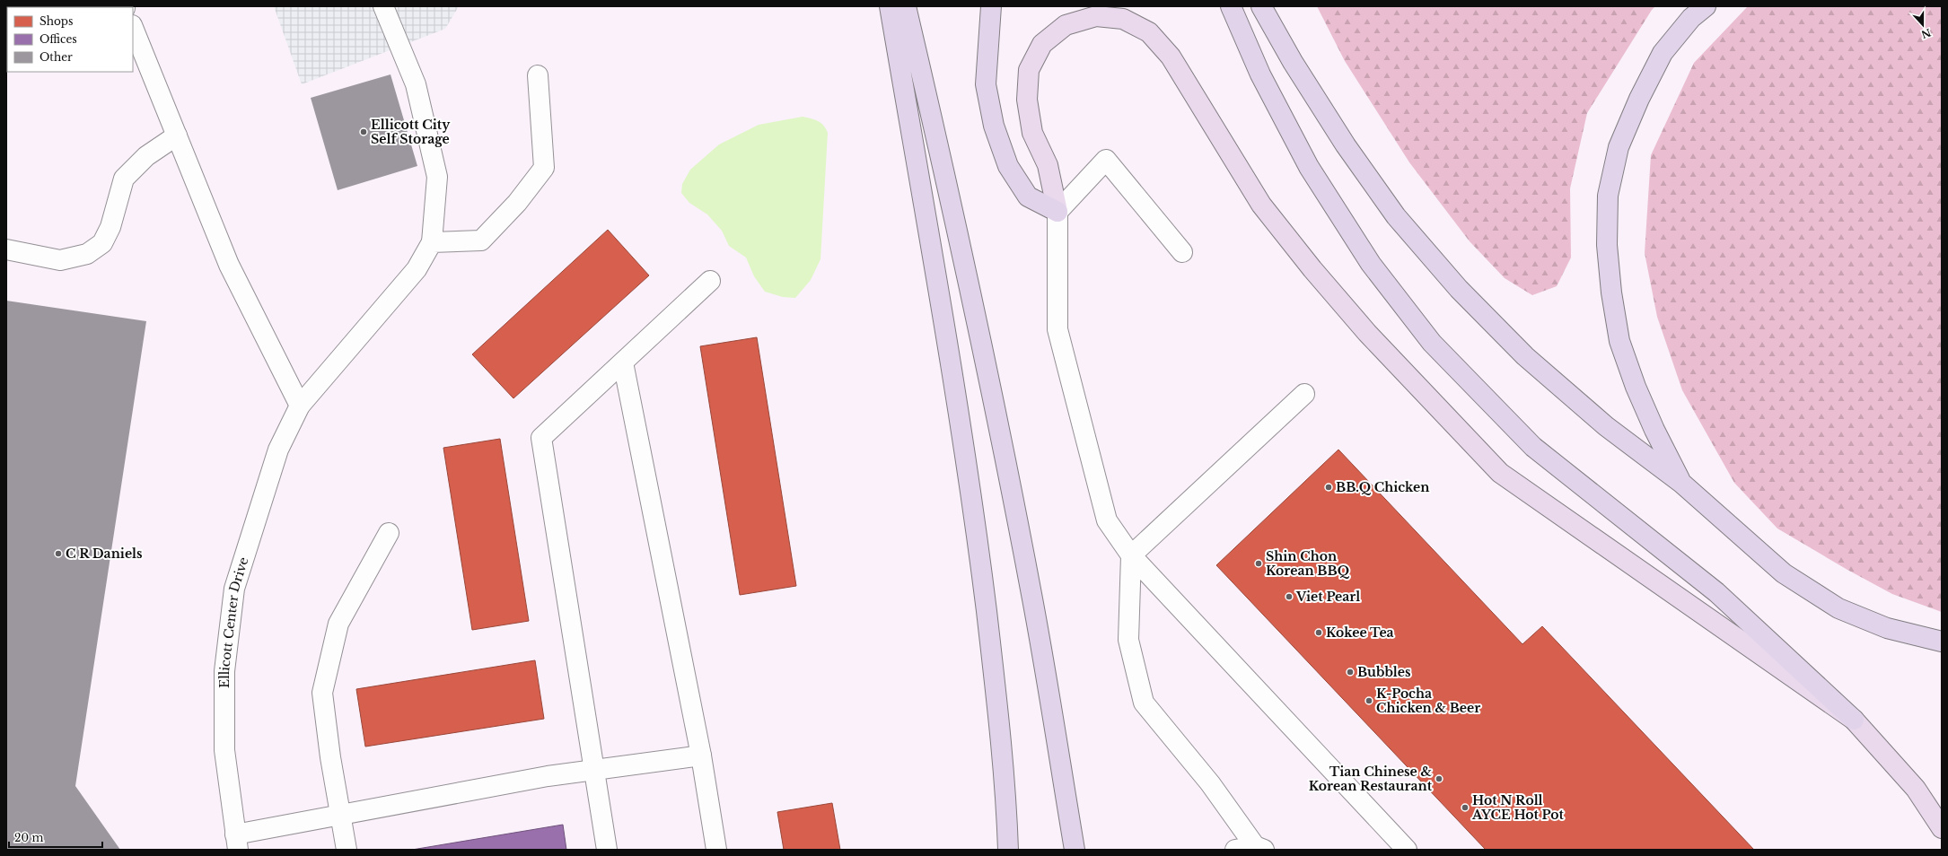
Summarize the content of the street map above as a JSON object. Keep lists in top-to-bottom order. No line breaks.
{"streets":{"street":["Ellicott Center Drive"]},"places":["Ellicott City Self Storage","BB.Q Chicken","C R Daniels","Shin Chon Korean BBQ","Viet Pearl","Kokee Tea","Bubbles","K-Pocha Chicken & Beer","Tian Chinese & Korean Restaurant","Hot N Roll AYCE Hot Pot"],"legend":["Shops","Offices","Other"],"scale_bar":"20 m","north":"bottom"}
